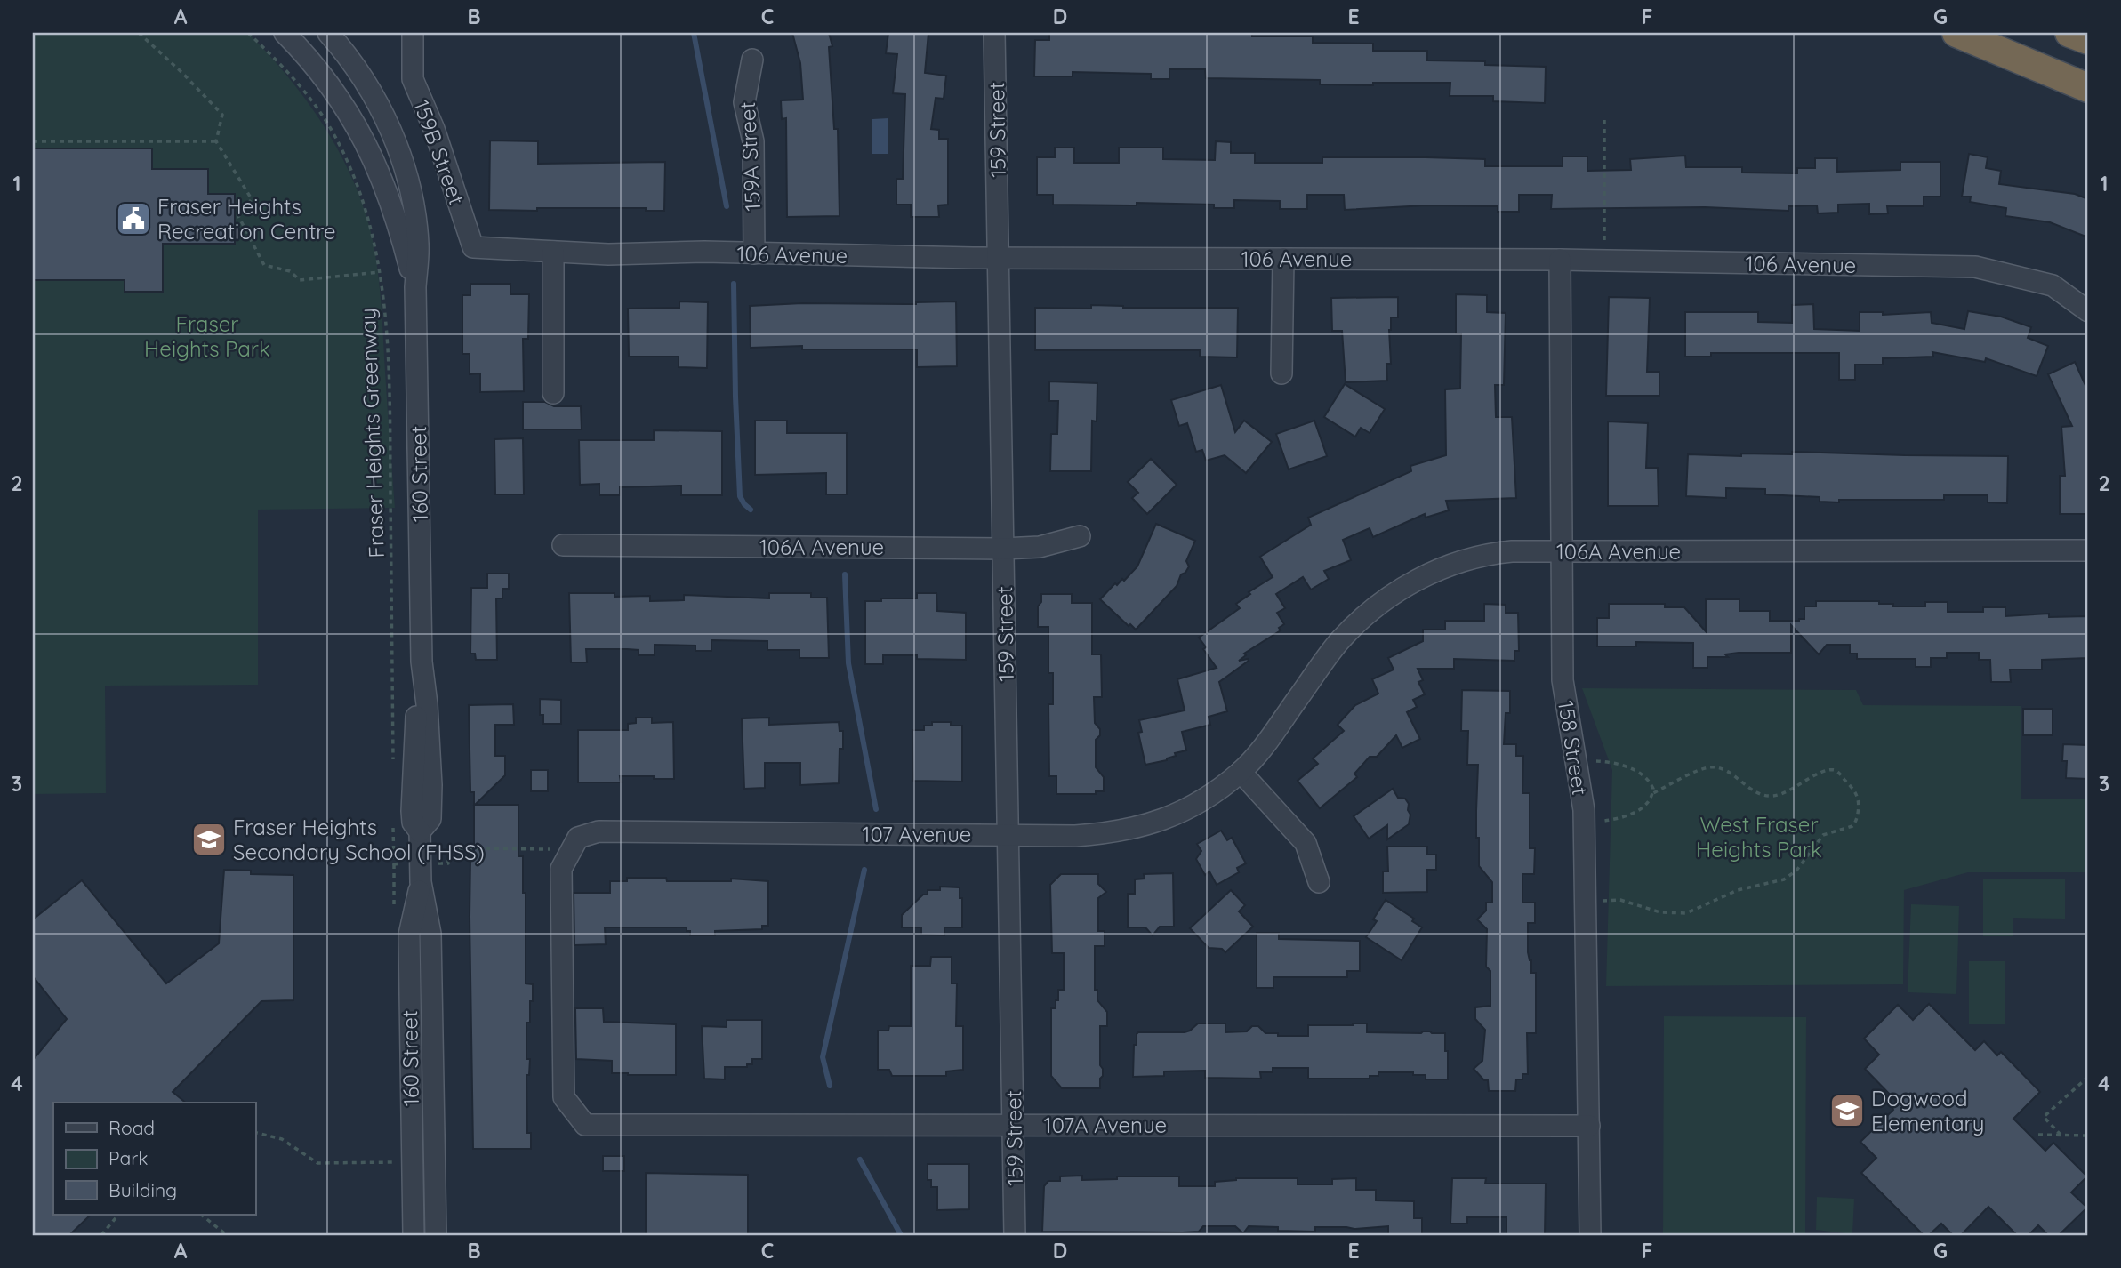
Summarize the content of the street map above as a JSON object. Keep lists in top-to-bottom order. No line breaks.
{"streets":{"street":["159 Street","159B Street","159A Street","106 Avenue","160 Street","106A Avenue","158 Street","107 Avenue","107A Avenue"],"path":["Fraser Heights Greenway"]},"crossings":[["159 Street","106 Avenue"],["159 Street","106A Avenue"],["159 Street","107 Avenue"],["159 Street","107A Avenue"],["159B Street","106 Avenue"],["159A Street","106 Avenue"],["106 Avenue","158 Street"],["106A Avenue","158 Street"],["106A Avenue","107 Avenue"],["158 Street","107A Avenue"],["107 Avenue","107A Avenue"]],"parks":["Fraser Heights Park","West Fraser Heights Park"],"places":{"public building":["Fraser Heights Recreation Centre"],"school or university":["Fraser Heights Secondary School (FHSS)","Dogwood Elementary"]},"legend":["Road","Park","Building"],"grid":{"columns":["A","B","C","D","E","F","G"],"rows":["1","2","3","4"]}}
